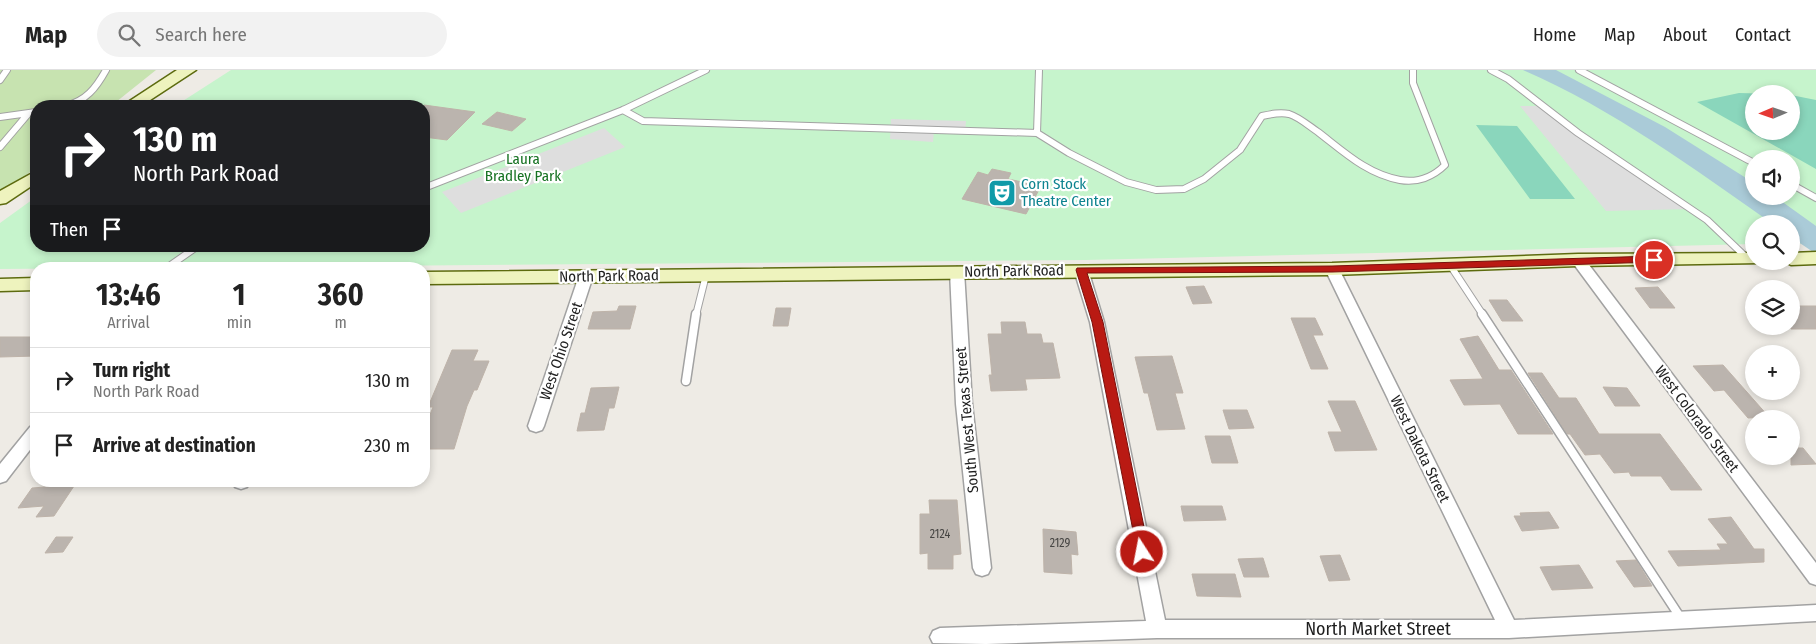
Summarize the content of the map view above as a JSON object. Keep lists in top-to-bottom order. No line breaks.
{"streets":{"street":["North Park Road","West Ohio Street","West Colorado Street","South West Texas Street","West Dakota Street","North Market Street"]},"crossings":[["North Park Road","West Ohio Street"],["North Park Road","West Colorado Street"],["North Park Road","South West Texas Street"],["North Park Road","West Dakota Street"],["West Dakota Street","North Market Street"]],"parks":["Laura Bradley Park"],"places":{"theatre":["Corn Stock Theatre Center"]},"house_numbers":["2124","2129"],"north":"left","page":{"header":"Map","search":"Search here","nav":["Home","Map","About","Contact"],"map_buttons":["+","−"],"turn":["130 m","North Park Road"],"then":"Then","eta":["13:46","Arrival","1","min","360","m"],"list":[{"name":"Turn right","note":"North Park Road","value":"130 m"},{"name":"Arrive at destination","value":"230 m"}]}}
